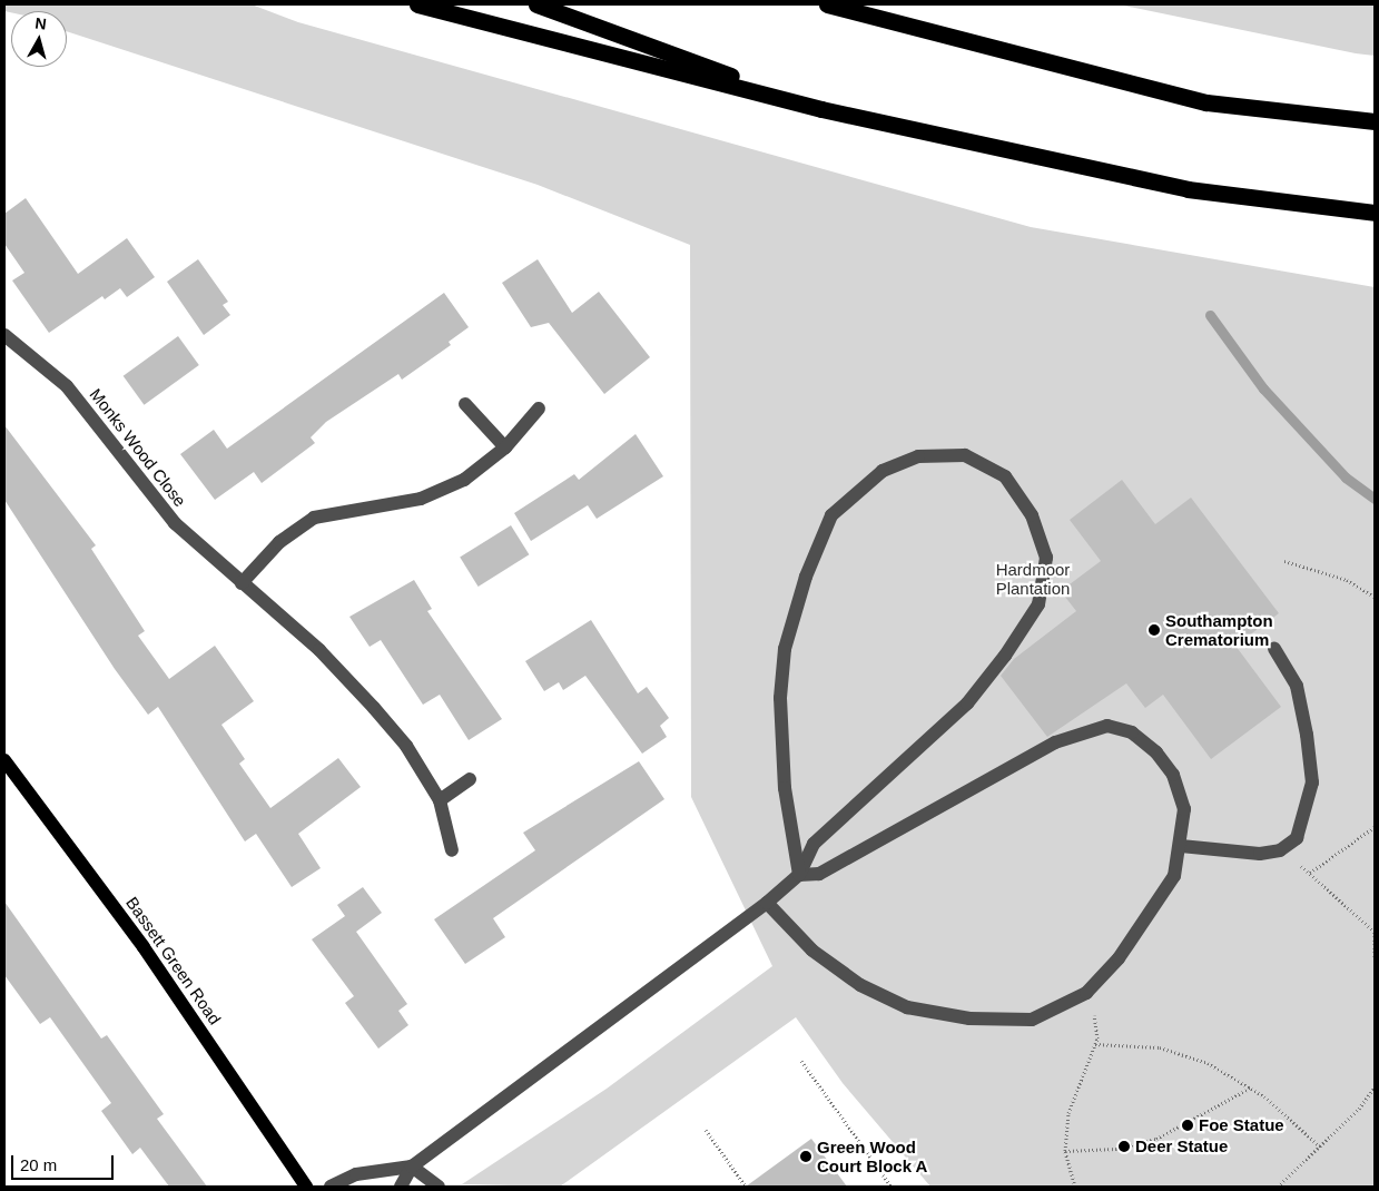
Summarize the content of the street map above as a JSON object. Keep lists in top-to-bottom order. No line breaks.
{"streets":{"main road":["Bassett Green Road"],"street":["Monks Wood Close"]},"parks":["Hardmoor Plantation"],"places":["Southampton Crematorium","Foe Statue","Deer Statue","Green Wood Court Block A"],"scale_bar":"20 m","north":"top"}
